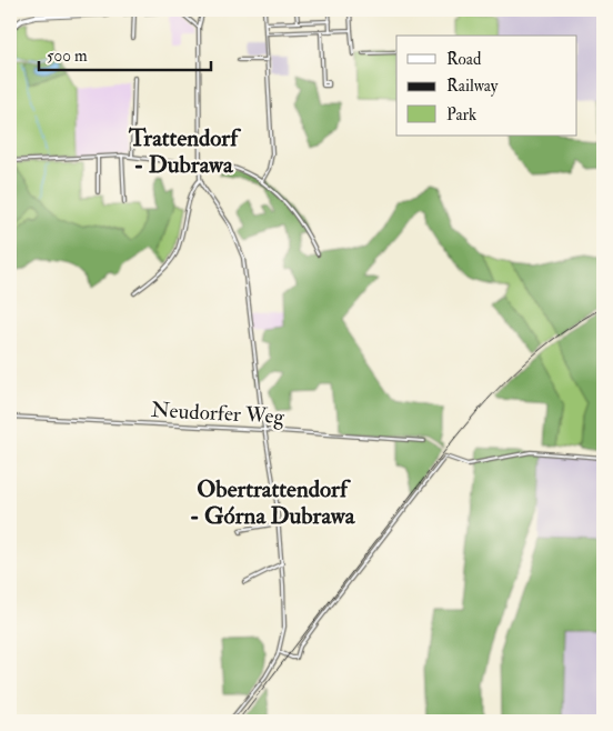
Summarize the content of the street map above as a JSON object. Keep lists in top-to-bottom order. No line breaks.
{"streets":{"street":["Neudorfer Weg"]},"districts":["Trattendorf - Dubrawa","Obertrattendorf - Górna Dubrawa"],"legend":["Road","Railway","Park"],"scale_bar":"500 m"}
